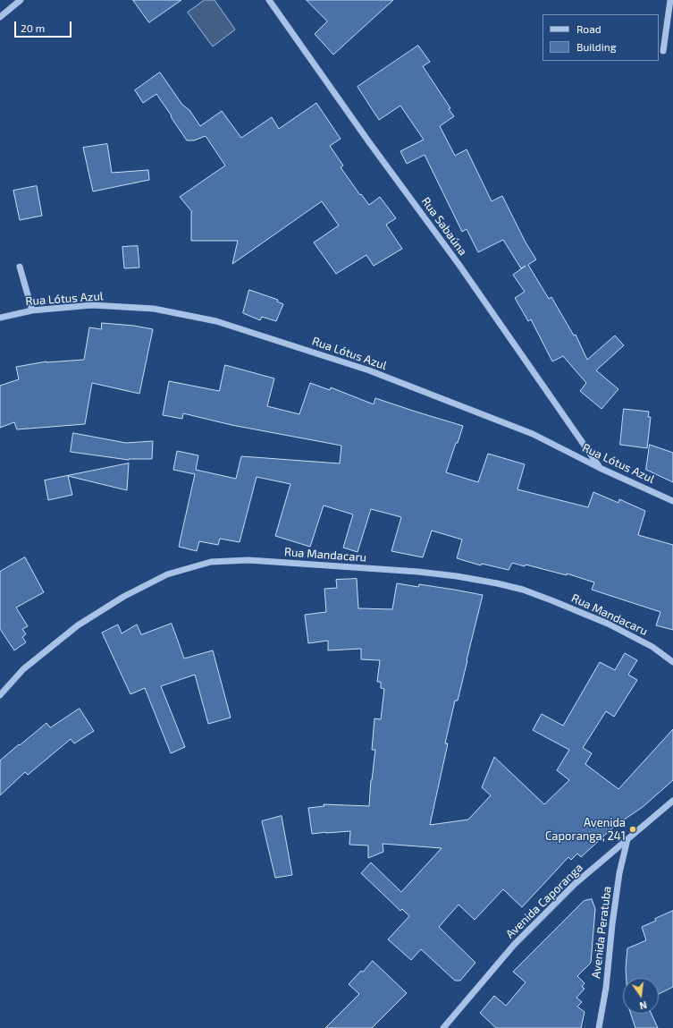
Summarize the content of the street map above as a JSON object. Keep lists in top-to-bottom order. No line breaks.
{"streets":{"street":["Rua Sabaúna","Rua Lótus Azul","Rua Mandacaru","Avenida Caporanga","Avenida Peratuba"]},"crossings":[["Rua Sabaúna","Rua Lótus Azul"],["Avenida Caporanga","Avenida Peratuba"]],"places":["Avenida Caporanga, 241"],"legend":["Road","Building"],"scale_bar":"20 m","north":"bottom"}
